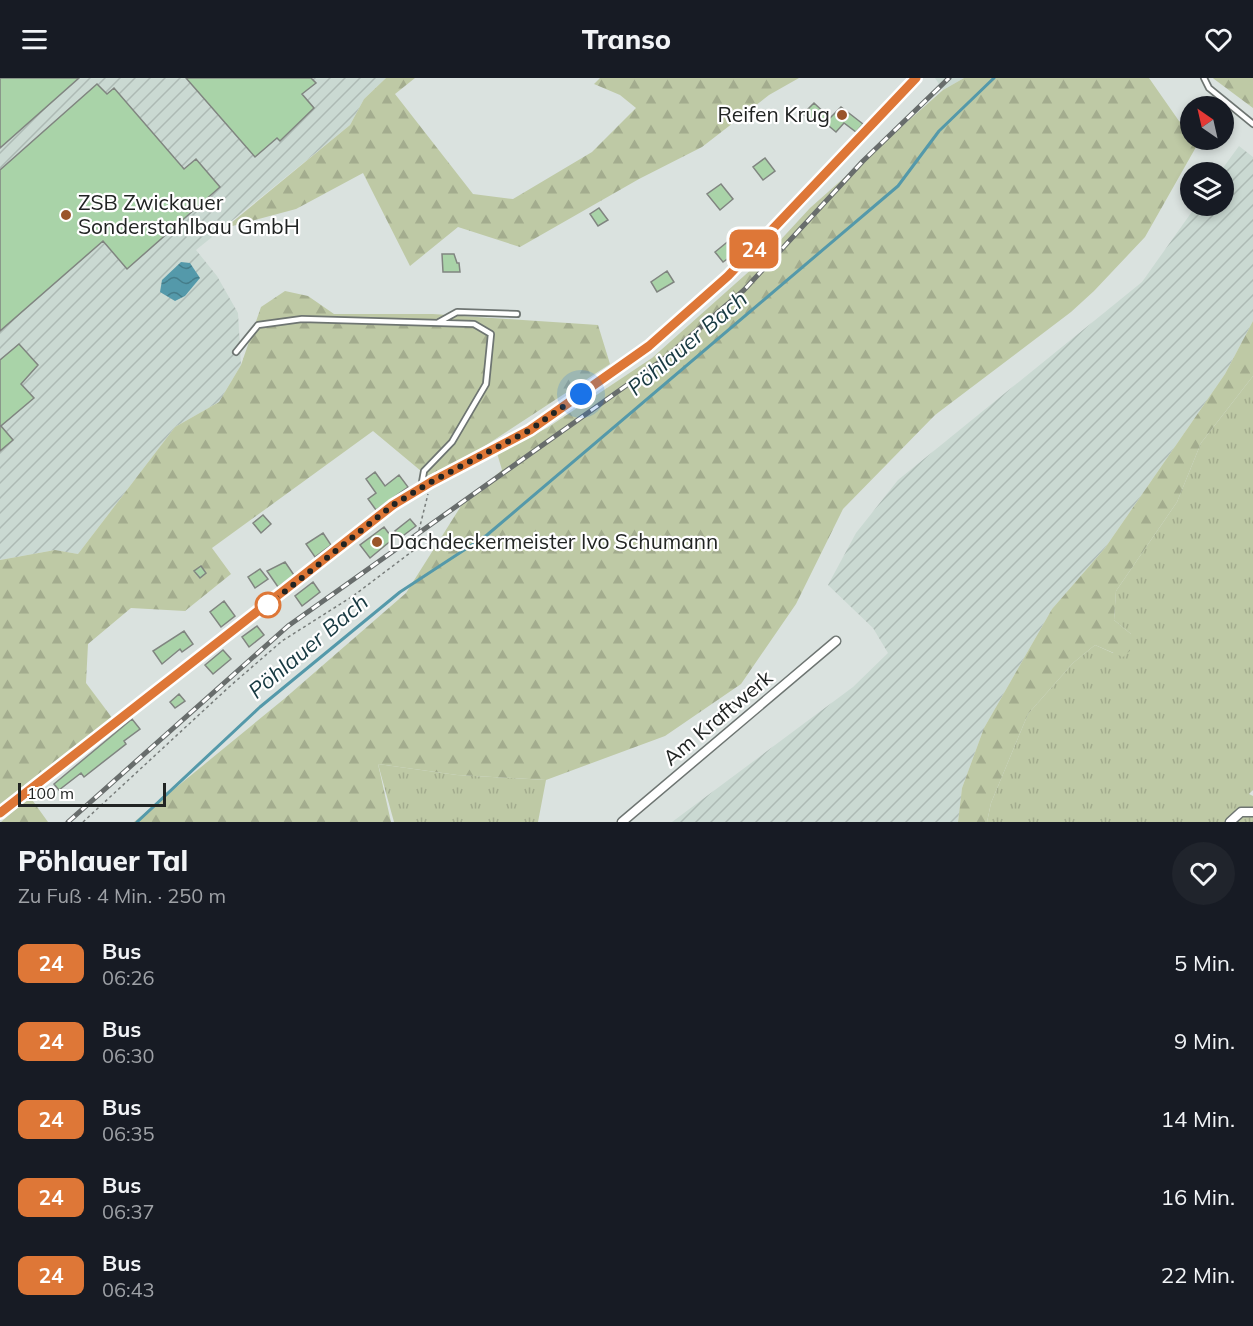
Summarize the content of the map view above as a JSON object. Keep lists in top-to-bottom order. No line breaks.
{"streets":{"street":["Am Kraftwerk"]},"water":["Pöhlauer Bach"],"places":["Reifen Krug","ZSB Zwickauer Sonderstahlbau GmbH","Dachdeckermeister Ivo Schumann"],"lines":["bus line 24"],"scale_bar":"100 m","north":"top left","page":{"header":"Transo","on_map":"24","scale":"100 m","heading":["Pöhlauer Tal","Zu Fuß · 4 Min. · 250 m"],"list":[{"mark":"24","name":"Bus","note":"06:26","value":"5 Min."},{"mark":"24","name":"Bus","note":"06:30","value":"9 Min."},{"mark":"24","name":"Bus","note":"06:35","value":"14 Min."},{"mark":"24","name":"Bus","note":"06:37","value":"16 Min."},{"mark":"24","name":"Bus","note":"06:43","value":"22 Min."}]}}
